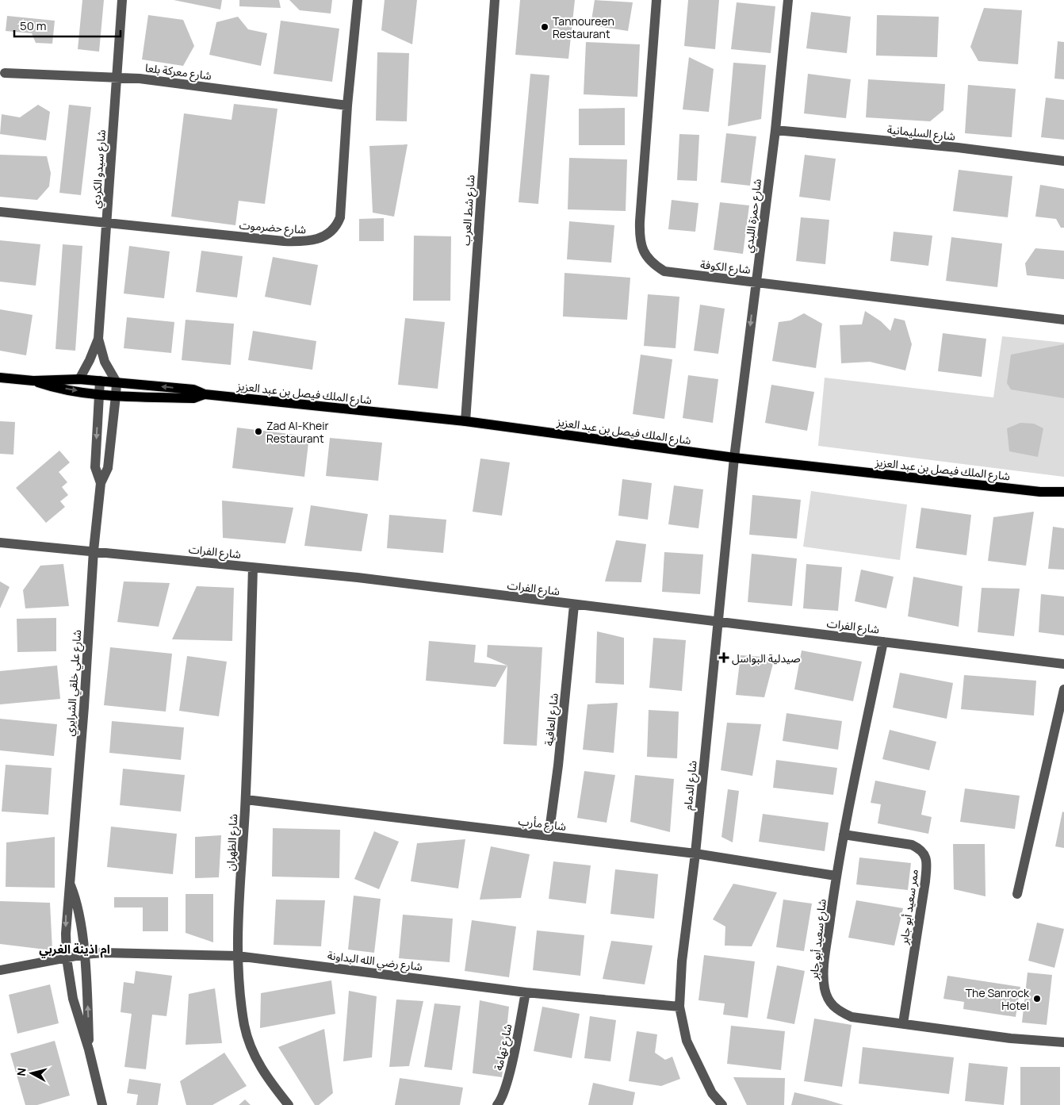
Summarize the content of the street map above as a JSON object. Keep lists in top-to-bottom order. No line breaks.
{"streets":{"main road":["شارع الملك فيصل بن عبد العزيز"],"street":["شارع معركة بلعا","شارع السليمانية","شارع سيدو الكردي","شارع شط العرب","شارع حمزة اللبدي","شارع حضرموت","شارع الكوفة","شارع الفرات","شارع علي خلقي الشرايري","شارع العافية","شارع الدمام","شارع مأرب","شارع الظهران","ممر سعيد أبو جابر","شارع سعيد أبو جابر","شارع رضي الله البداونة","شارع تهامة"]},"crossings":[["شارع معركة بلعا","شارع سيدو الكردي"],["شارع معركة بلعا","شارع حضرموت"],["شارع السليمانية","شارع حمزة اللبدي"],["شارع سيدو الكردي","شارع حضرموت"],["شارع سيدو الكردي","شارع الملك فيصل بن عبد العزيز"],["شارع سيدو الكردي","شارع علي خلقي الشرايري"],["شارع شط العرب","شارع الملك فيصل بن عبد العزيز"],["شارع حمزة اللبدي","شارع الكوفة"],["شارع حمزة اللبدي","شارع الملك فيصل بن عبد العزيز"],["شارع حمزة اللبدي","شارع الدمام"],["شارع الملك فيصل بن عبد العزيز","شارع علي خلقي الشرايري"],["شارع الملك فيصل بن عبد العزيز","شارع الدمام"],["شارع الفرات","شارع علي خلقي الشرايري"],["شارع الفرات","شارع العافية"],["شارع الفرات","شارع الدمام"],["شارع الفرات","شارع الظهران"],["شارع الفرات","شارع سعيد أبو جابر"],["شارع علي خلقي الشرايري","شارع رضي الله البداونة"],["شارع العافية","شارع مأرب"],["شارع الدمام","شارع مأرب"],["شارع الدمام","شارع رضي الله البداونة"],["شارع مأرب","شارع الظهران"],["شارع مأرب","شارع سعيد أبو جابر"],["شارع الظهران","شارع رضي الله البداونة"],["ممر سعيد أبو جابر","شارع سعيد أبو جابر"],["شارع رضي الله البداونة","شارع تهامة"]],"one_way":["شارع حمزة اللبدي"],"districts":["ام اذينة الغربي"],"places":{"other":["Tannoureen Restaurant","Zad Al-Kheir Restaurant","The Sanrock Hotel"],"health":["صيدلية البواسل"]},"scale_bar":"50 m","north":"left"}
